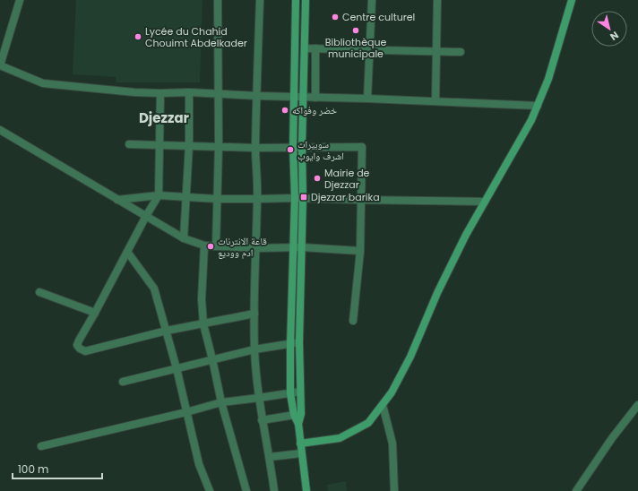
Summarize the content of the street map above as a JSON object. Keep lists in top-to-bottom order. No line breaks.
{"districts":["Djezzar"],"places":{"other":["Centre culturel","Bibliothèque municipale","Lycée du Chahid Chouimt Abdelkader","خضر وفواكه","سوبيرات اشرف وايوب","Mairie de Djezzar","قاعة الانترنات ادم ووديع"],"transit":["Djezzar barika"]},"scale_bar":"100 m","north":"bottom right"}
